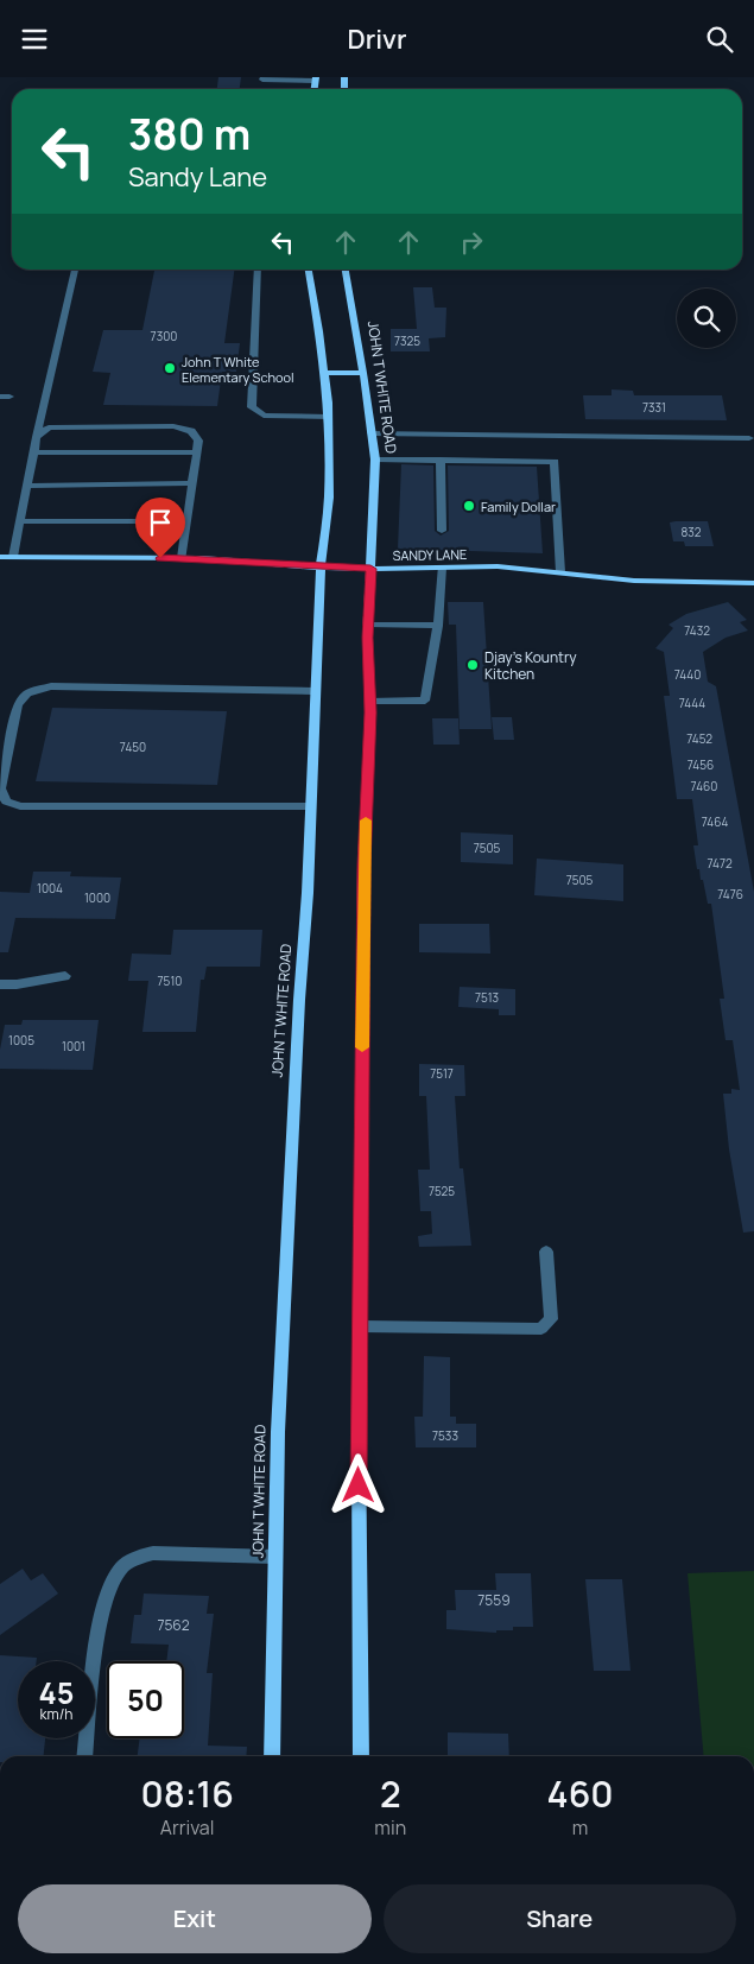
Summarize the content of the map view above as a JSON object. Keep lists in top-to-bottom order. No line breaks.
{"streets":{"main road":["JOHN T WHITE ROAD","SANDY LANE"]},"crossings":[["JOHN T WHITE ROAD","SANDY LANE"]],"places":["John T White Elementary School","Family Dollar","Djay's Kountry Kitchen"],"house_numbers":["7300","7325","7331","832","7432","7440","7444","7452","7450","7456","7460","7464","7505","7472","7505","1004","7476","1000","7510","7513","1005","1001","7517","7525","7533","7559","7562"],"page":{"header":"Drivr","turn":["380 m","Sandy Lane"],"speed":"45 km/h","limit":"50","eta":["08:16","Arrival","2","min","460","m"],"buttons":["Exit","Share"]}}
